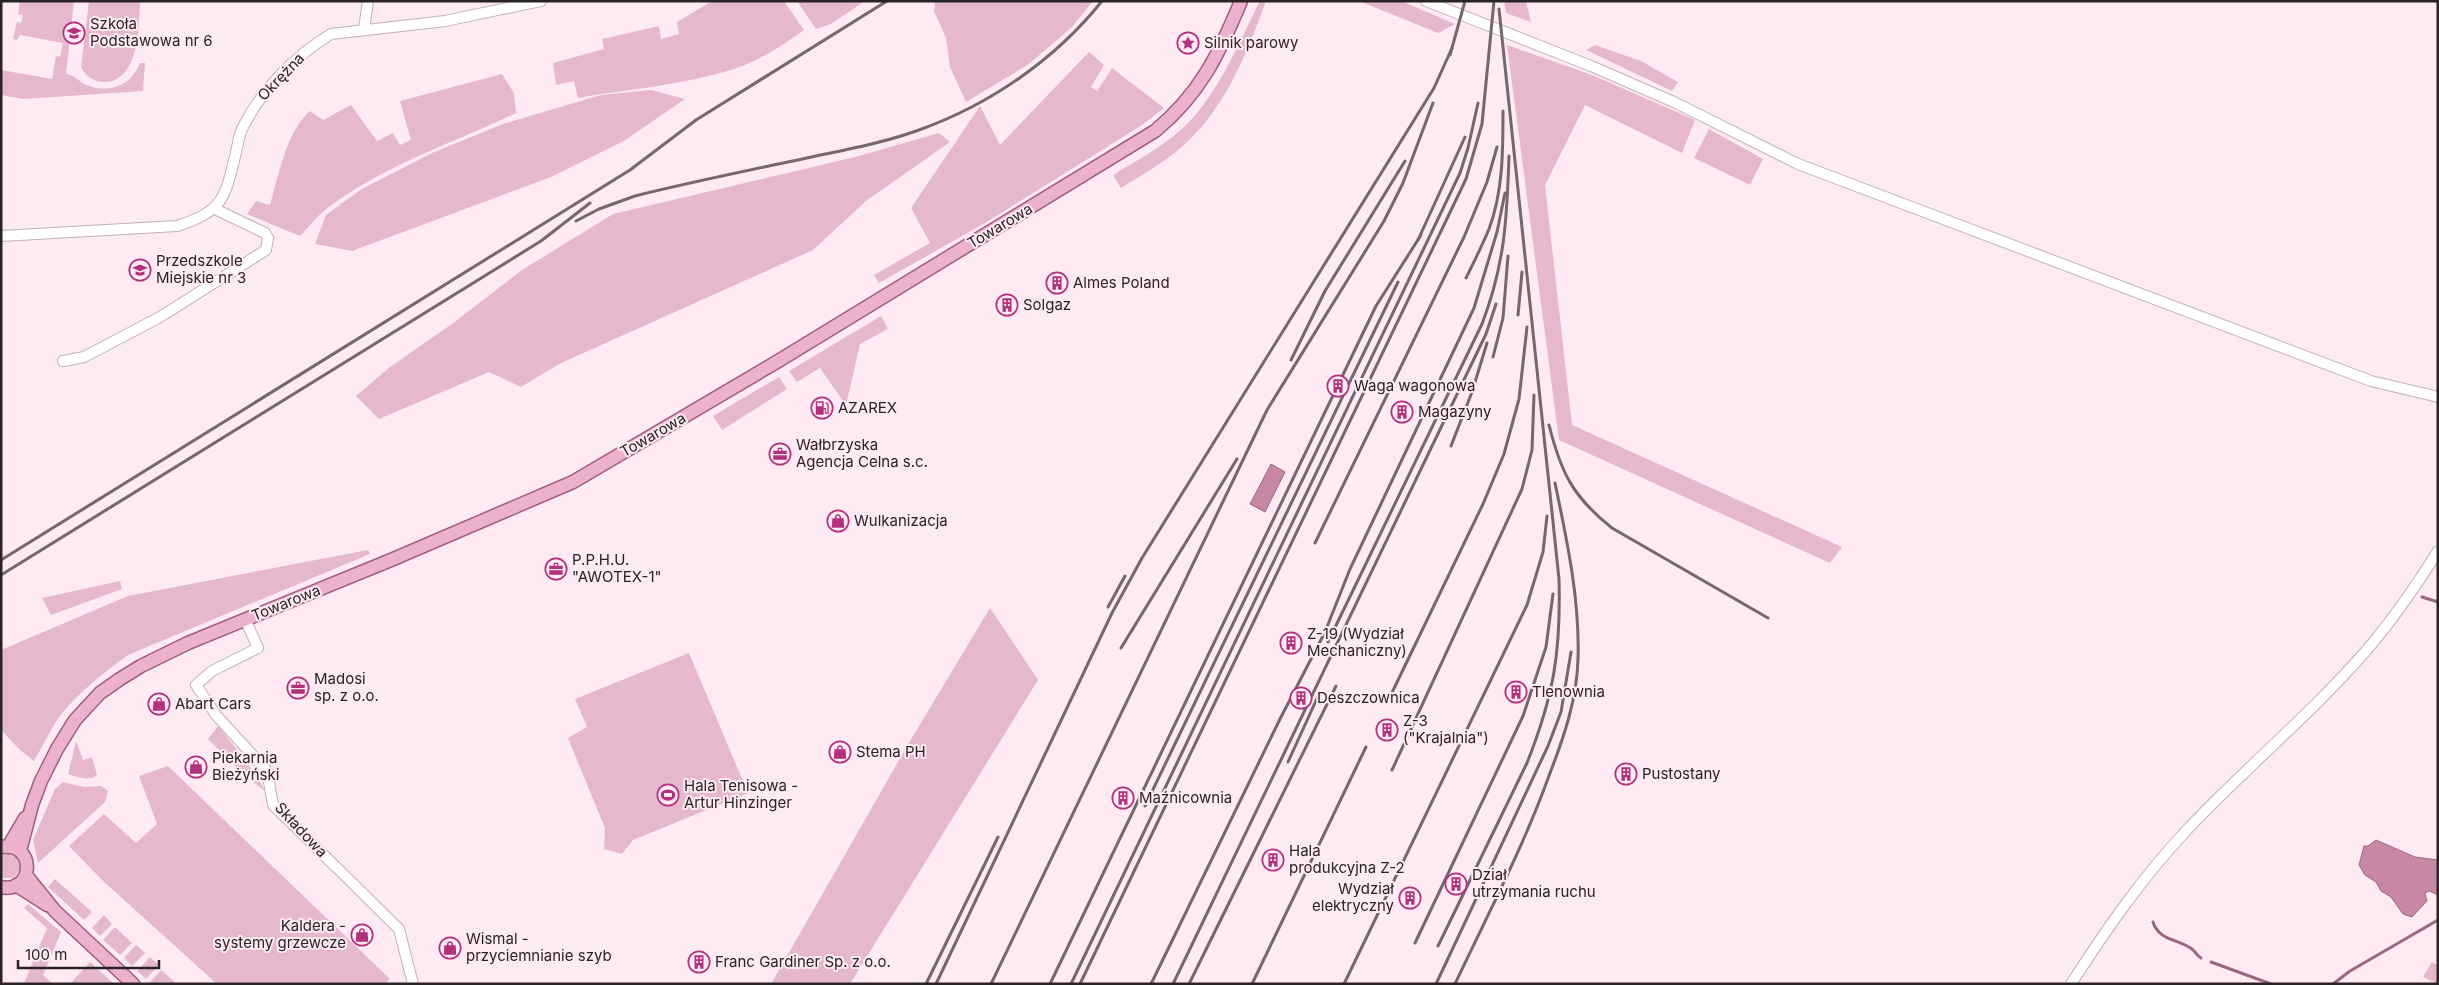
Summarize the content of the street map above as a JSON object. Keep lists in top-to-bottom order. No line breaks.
{"streets":{"main road":["Towarowa"],"street":["Okrężna","Składowa"]},"crossings":[["Towarowa","Składowa"]],"places":{"school or university":["Szkoła Podstawowa nr 6","Przedszkole Miejskie nr 3"],"place":["Silnik parowy"],"building":["Almes Poland","Solgaz","Waga wagonowa","Magazyny","Z-19 (Wydział Mechaniczny)","Tlenownia","Deszczownica","Z-3 (\"Krajalnia\")","Pustostany","Maźnicownia","Hala produkcyjna Z-2","Dział utrzymania ruchu","Wydział elektryczny","Franc Gardiner Sp. z o.o."],"fuel station":["AZAREX"],"office":["Wałbrzyska Agencja Celna s.c.","P.P.H.U. \"AWOTEX-1\"","Madosi sp. z o.o."],"shop":["Wulkanizacja","Abart Cars","Stema PH","Piekarnia Bieżyński","Kaldera - systemy grzewcze","Wismal - przyciemnianie szyb"],"sports":["Hala Tenisowa - Artur Hinzinger"]},"scale_bar":"100 m"}
